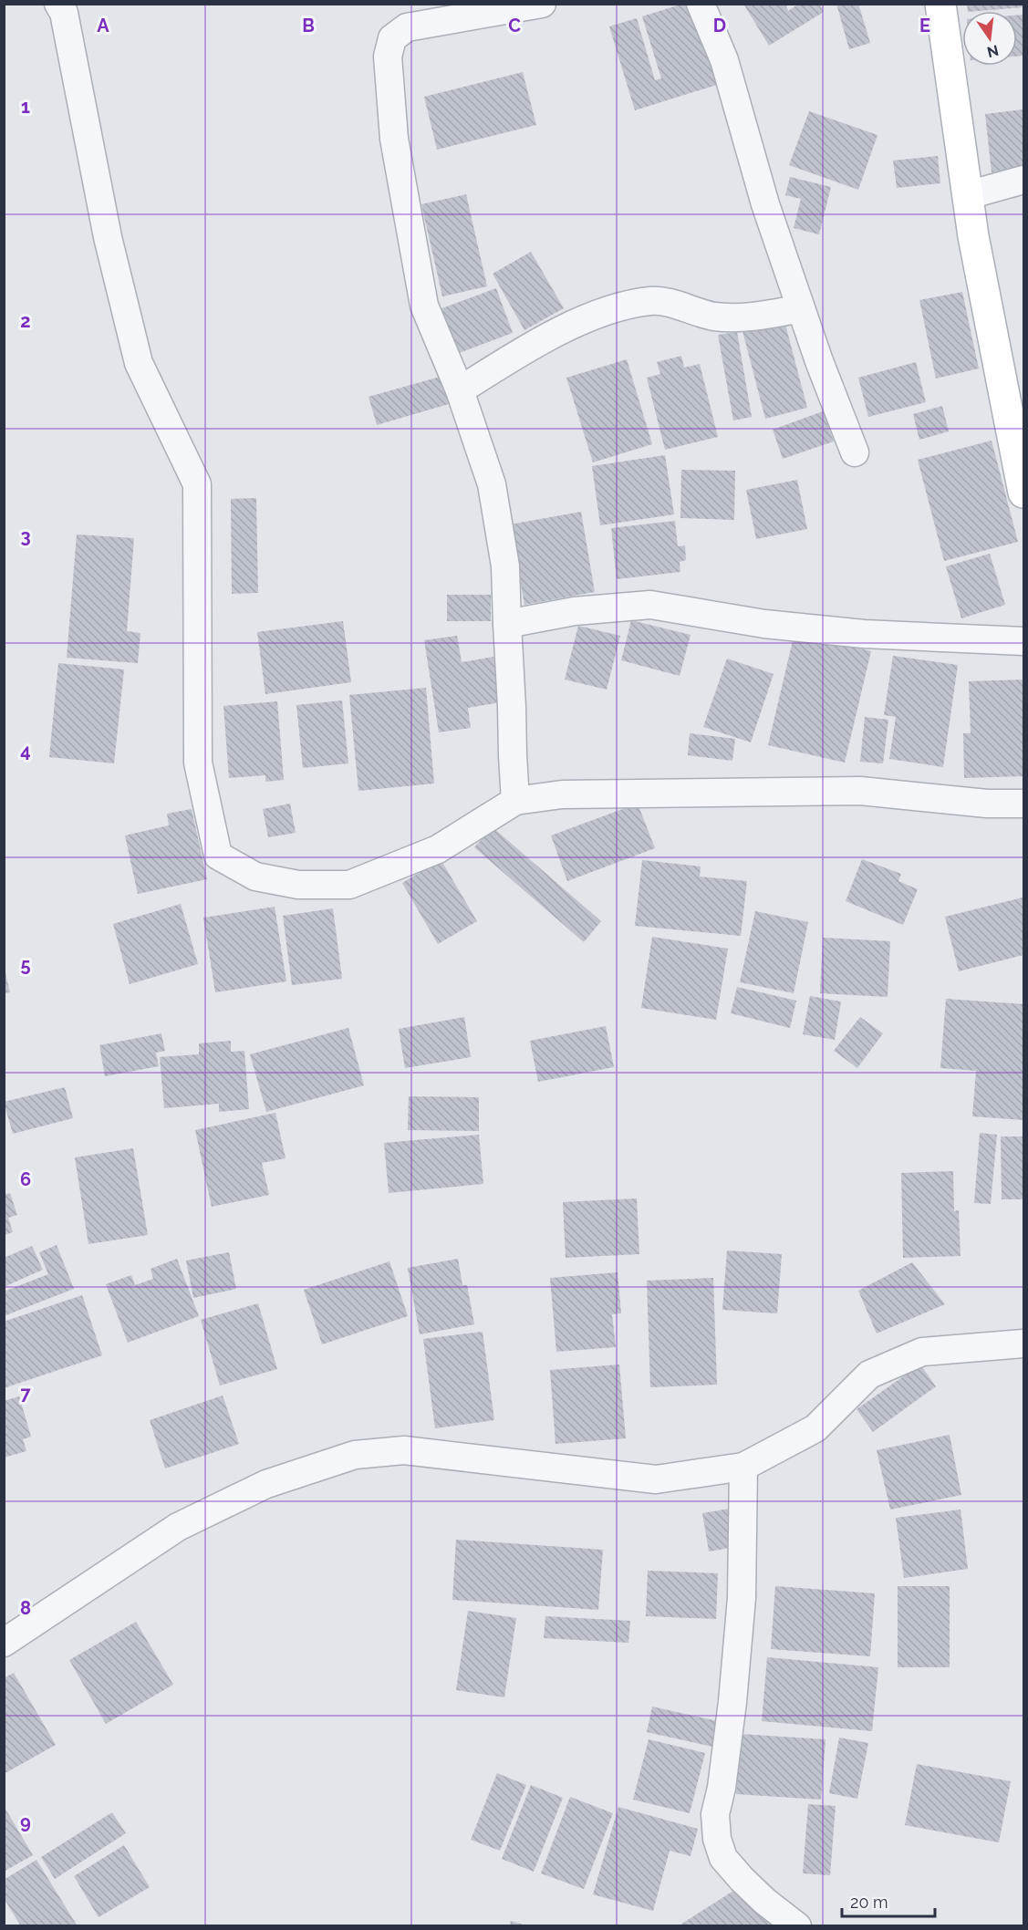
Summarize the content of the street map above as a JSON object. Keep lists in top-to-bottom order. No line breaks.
{"scale_bar":"20 m","north":"bottom","grid":{"columns":["A","B","C","D","E"],"rows":["1","2","3","4","5","6","7","8","9"]}}
